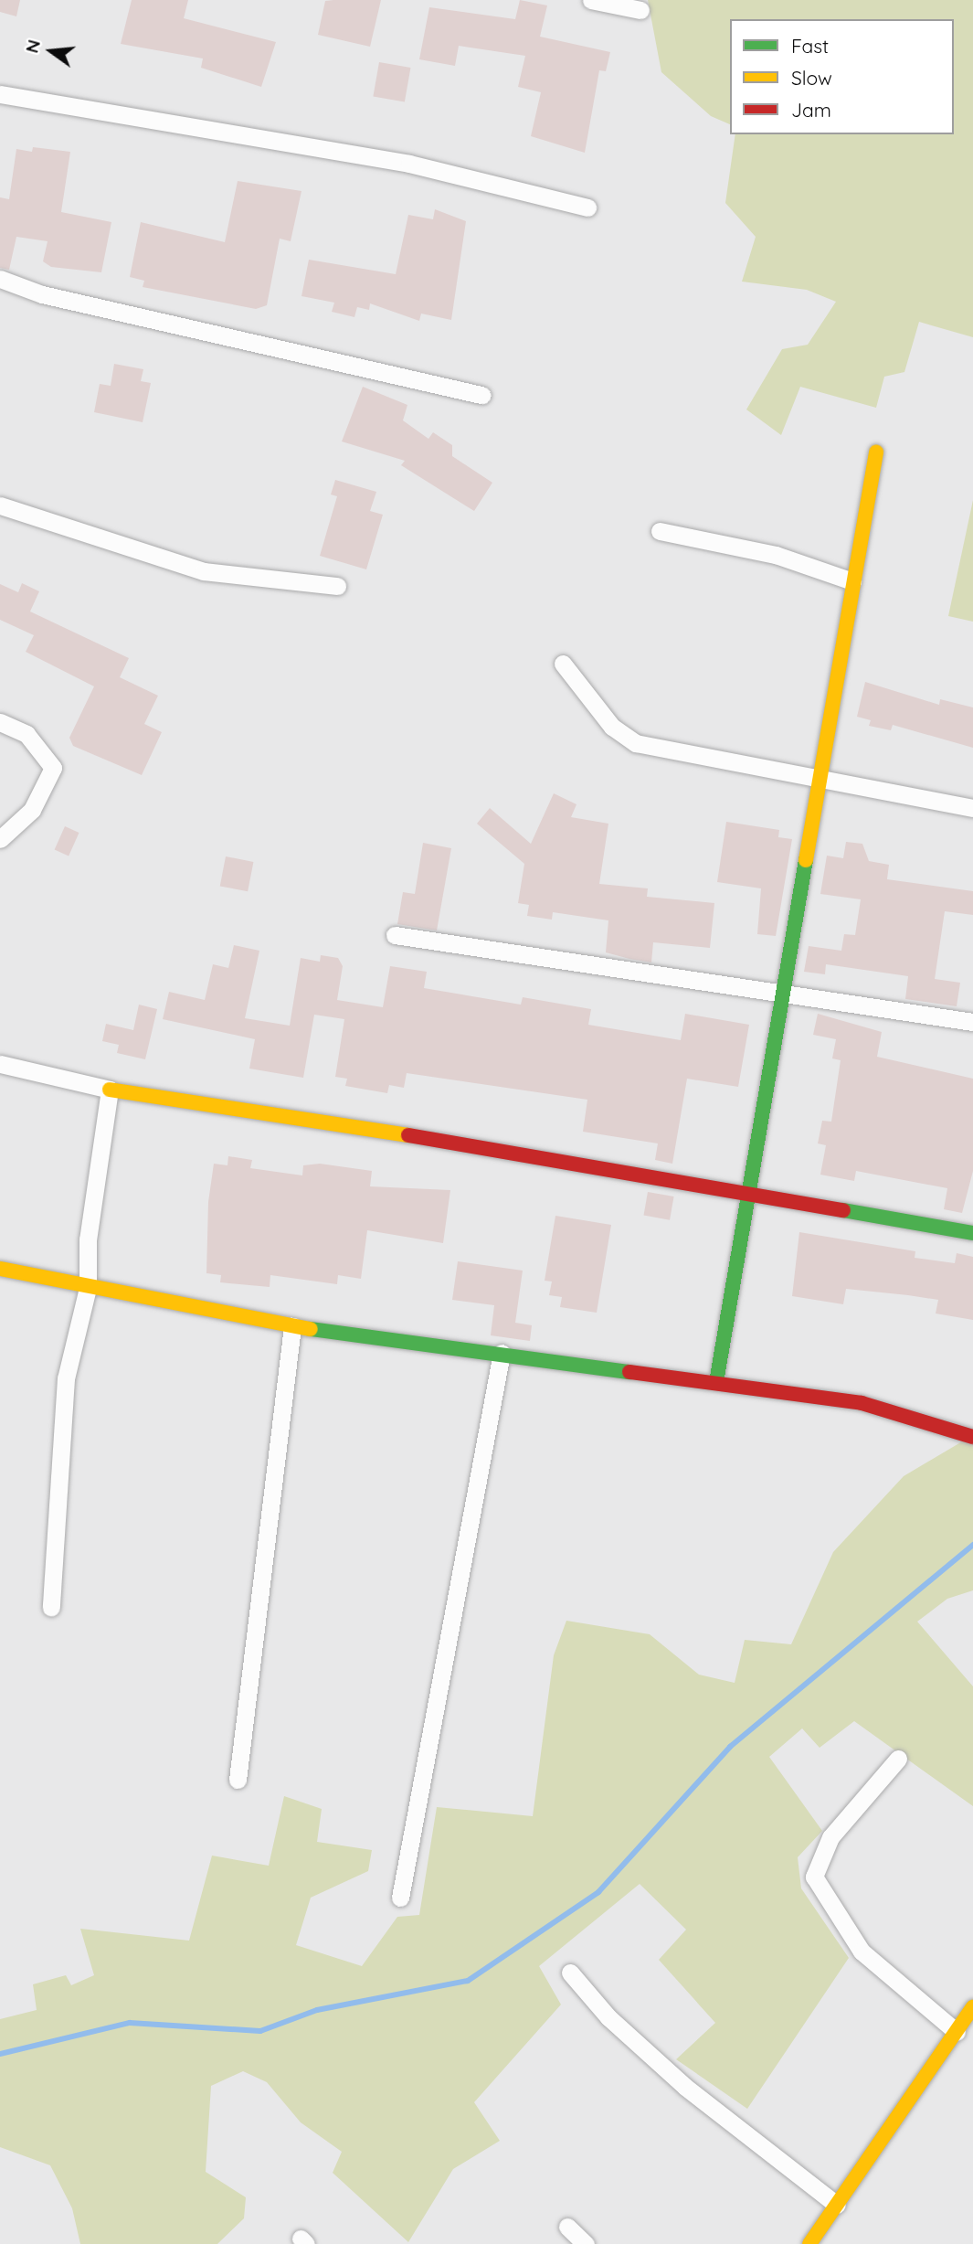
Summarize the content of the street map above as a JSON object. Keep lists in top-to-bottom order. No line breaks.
{"legend":["Fast","Slow","Jam"],"north":"left"}
